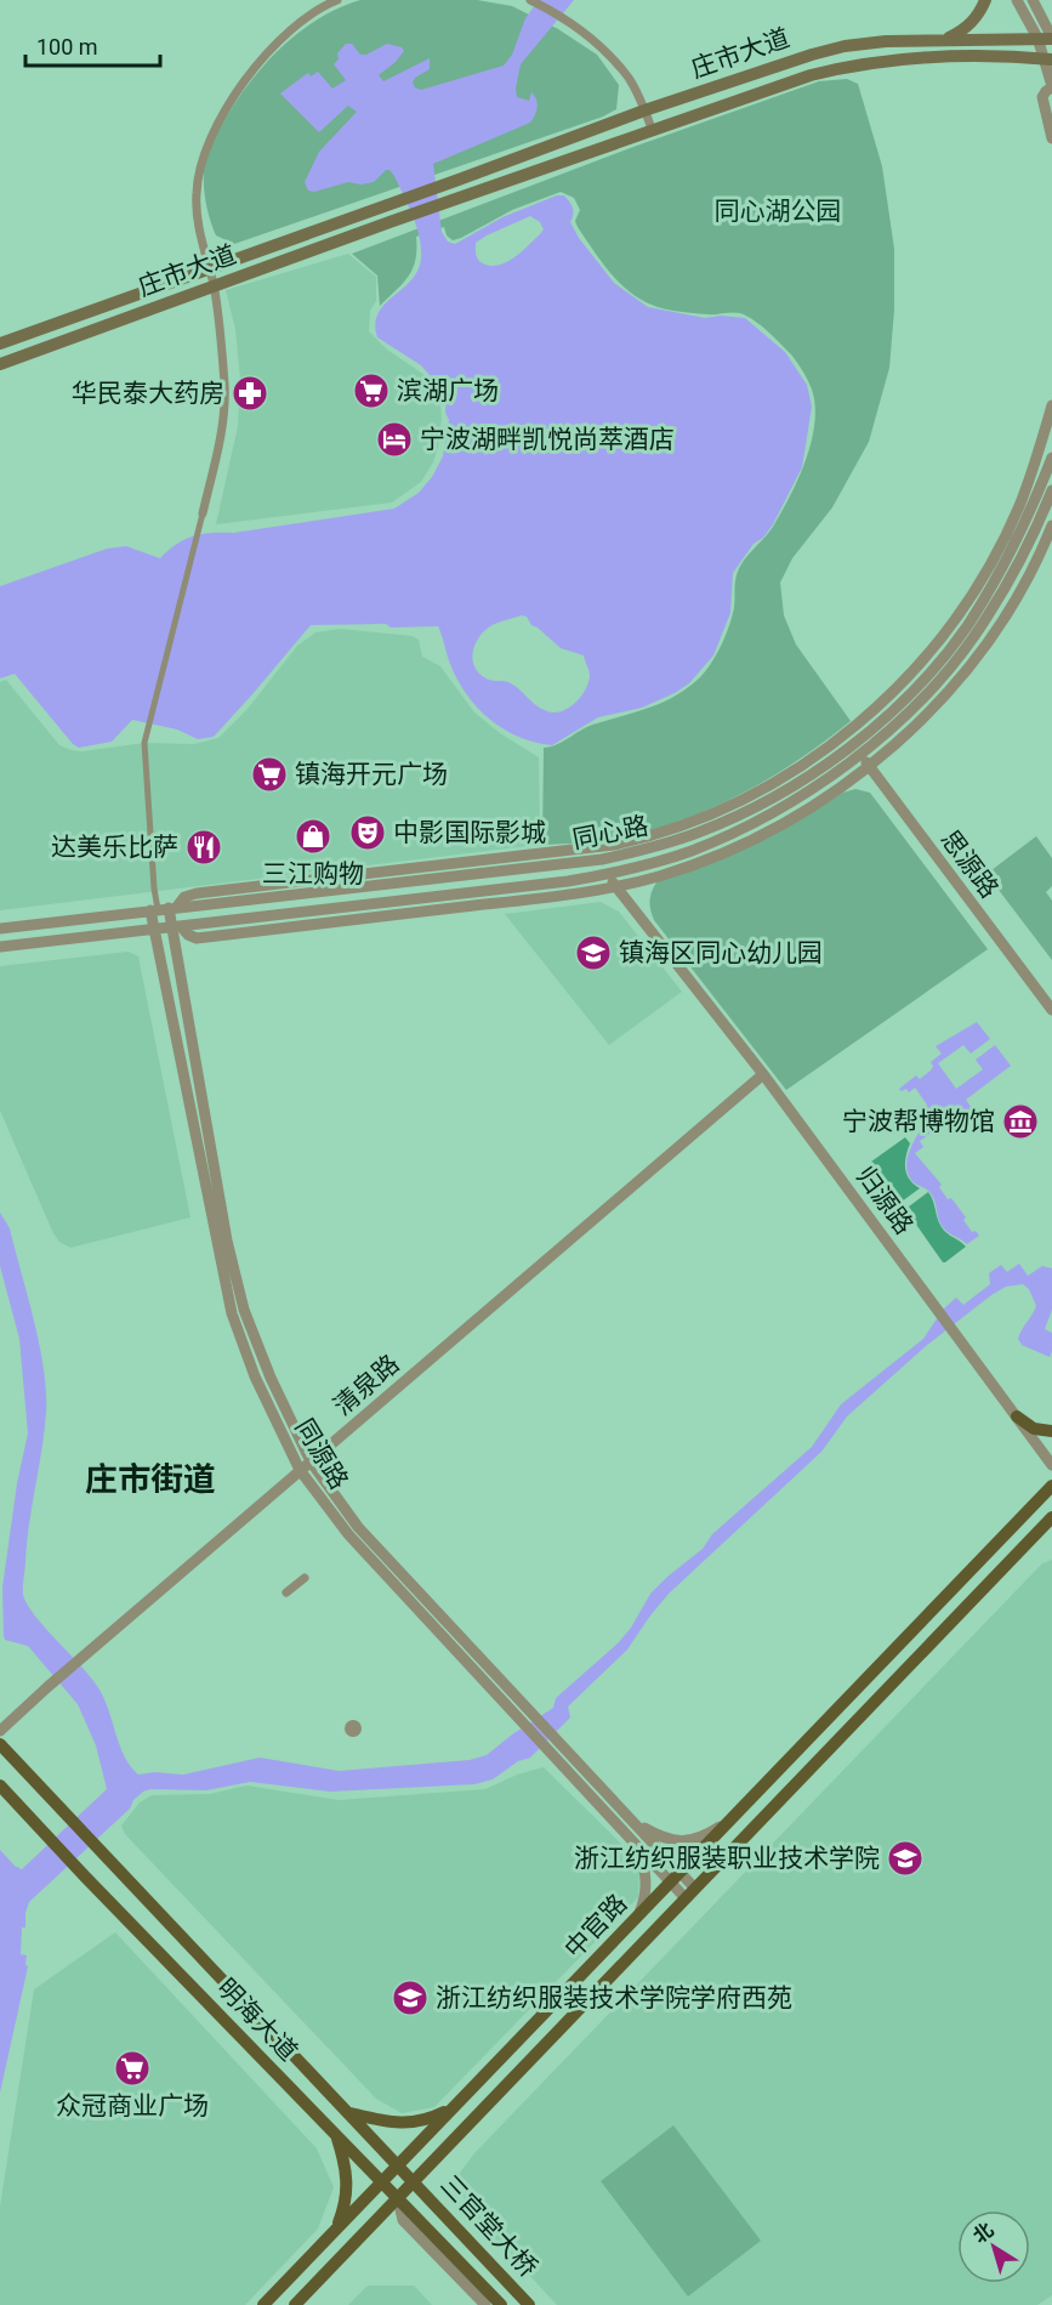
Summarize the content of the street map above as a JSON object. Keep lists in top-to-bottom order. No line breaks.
{"streets":{"main road":["庄市大道","中官路","明海大道","三官堂大桥"],"street":["同心路","思源路","归源路","清泉路","同源路"]},"crossings":[["同心路","思源路"],["同心路","归源路"],["同心路","同源路"],["归源路","清泉路"],["清泉路","同源路"],["同源路","中官路"],["中官路","明海大道"],["中官路","三官堂大桥"],["明海大道","三官堂大桥"]],"districts":["庄市街道"],"parks":["同心湖公园"],"places":{"supermarket":["滨湖广场","镇海开元广场","众冠商业广场"],"pharmacy":["华民泰大药房"],"hotel":["宁波湖畔凯悦尚萃酒店"],"theatre":["中影国际影城"],"shop":["三江购物"],"restaurant":["达美乐比萨"],"school or university":["镇海区同心幼儿园","浙江纺织服装职业技术学院","浙江纺织服装技术学院学府西苑"],"museum":["宁波帮博物馆"]},"scale_bar":"100 m","north":"top left"}
